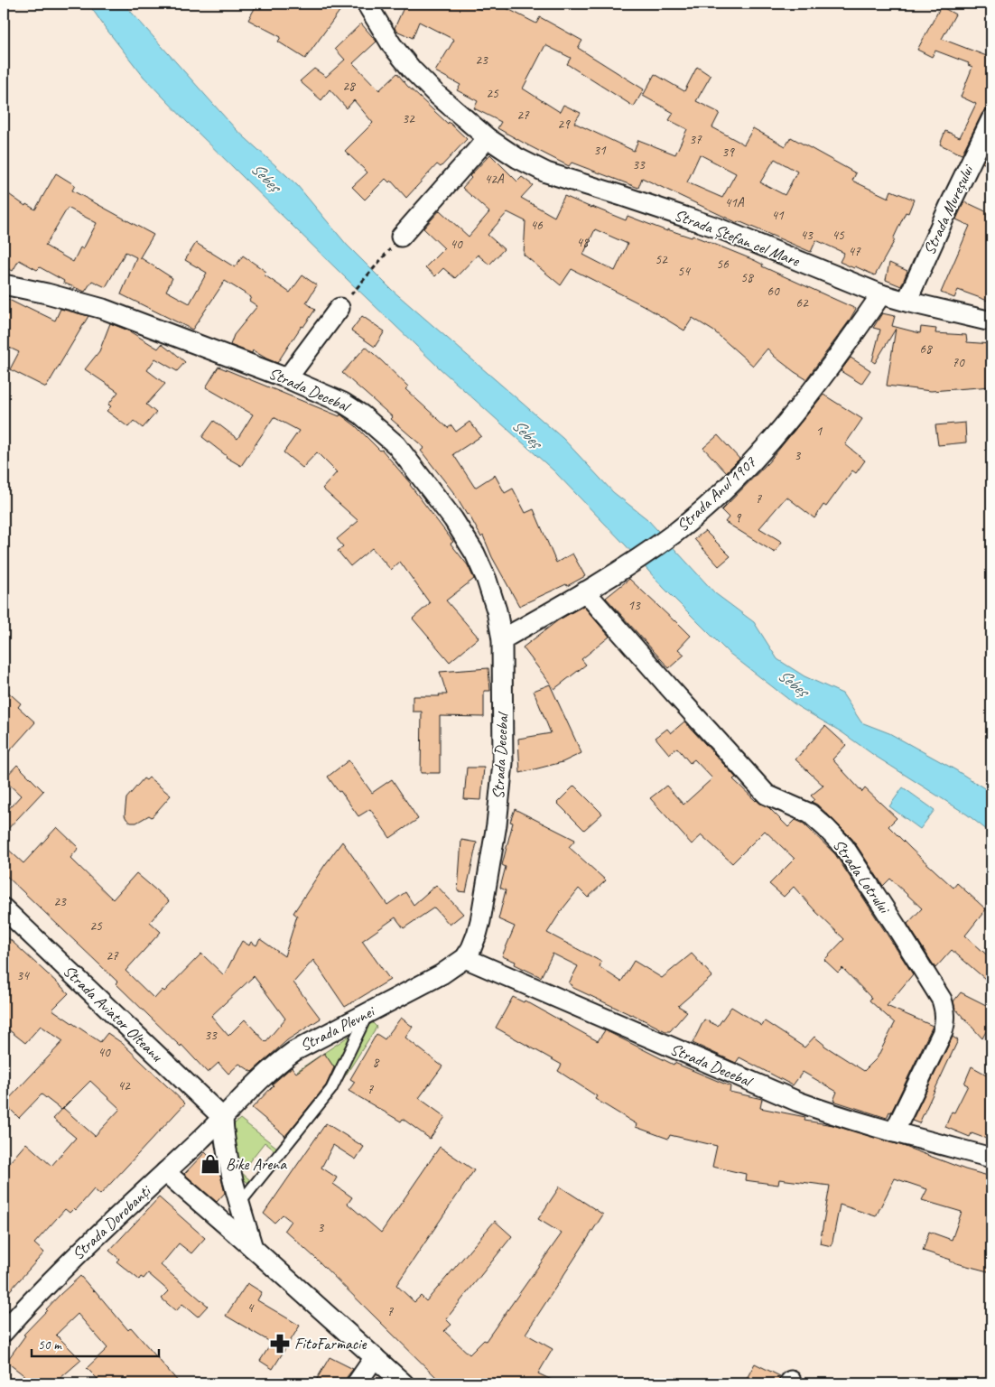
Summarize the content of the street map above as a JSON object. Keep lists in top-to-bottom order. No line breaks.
{"streets":{"street":["Strada Mureșului","Strada Ștefan cel Mare","Strada Decebal","Strada Anul 1907","Strada Lotrului","Strada Aviator Olteanu","Strada Plevnei","Strada Dorobanți"]},"crossings":[["Strada Mureșului","Strada Ștefan cel Mare"],["Strada Ștefan cel Mare","Strada Anul 1907"],["Strada Decebal","Strada Anul 1907"],["Strada Decebal","Strada Lotrului"],["Strada Decebal","Strada Plevnei"],["Strada Anul 1907","Strada Lotrului"],["Strada Aviator Olteanu","Strada Plevnei"],["Strada Aviator Olteanu","Strada Dorobanți"],["Strada Plevnei","Strada Dorobanți"]],"water":["Sebeș"],"places":{"shop":["Bike Arena"],"pharmacy":["FitoFarmacie"]},"house_numbers":["23","28","25","27","32","29","37","31","39","33","42A","41A","41","46","43","45","48","40","47","52","56","54","58","60","62","68","70","1","3","7","9","13","23","25","27","34","33","40","8","42","7","3","4","7"],"scale_bar":"50 m"}
